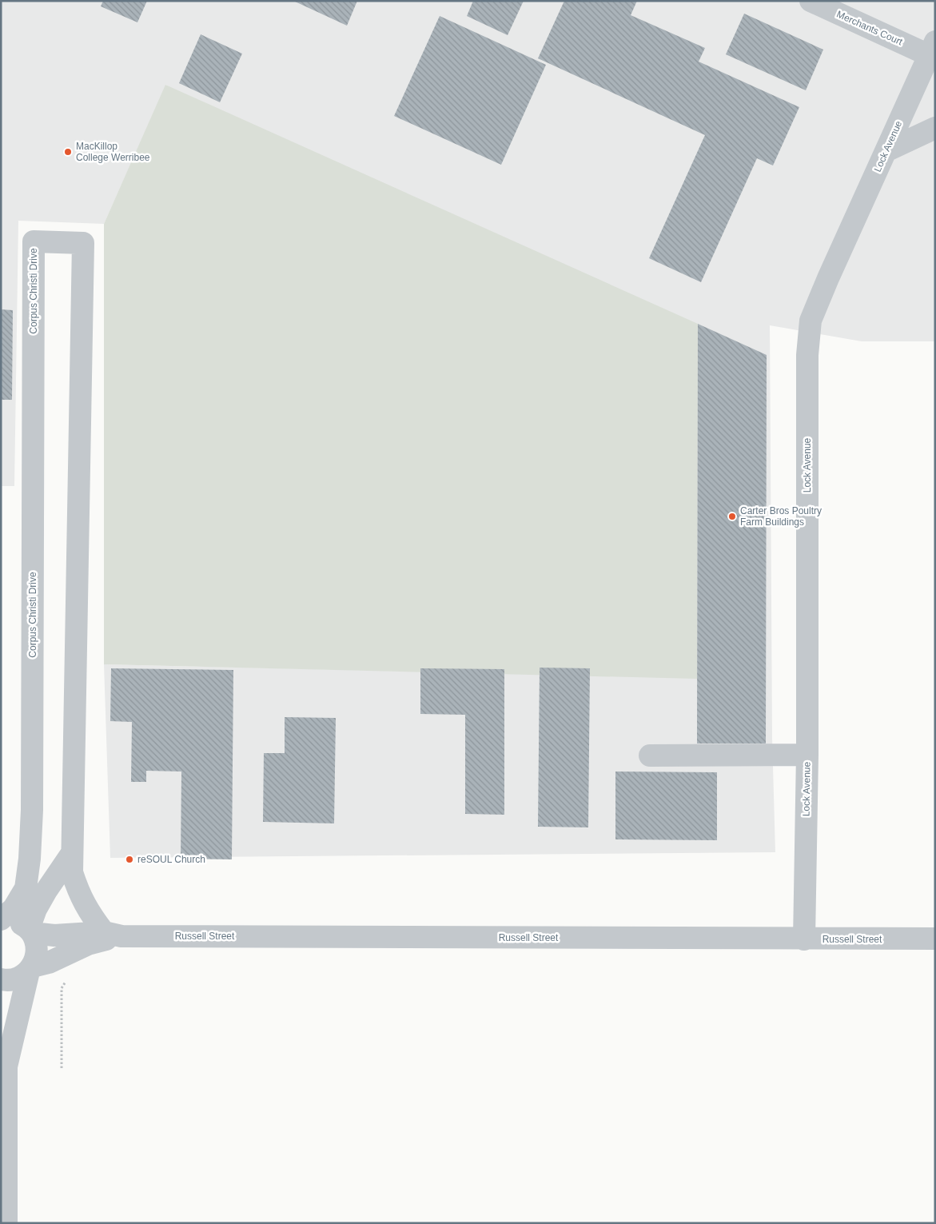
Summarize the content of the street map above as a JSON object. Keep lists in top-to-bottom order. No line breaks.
{"streets":{"street":["Merchants Court","Lock Avenue","Corpus Christi Drive","Russell Street"]},"crossings":[["Merchants Court","Lock Avenue"],["Lock Avenue","Russell Street"],["Corpus Christi Drive","Russell Street"]],"places":["MacKillop College Werribee","Carter Bros Poultry Farm Buildings","reSOUL Church"]}
